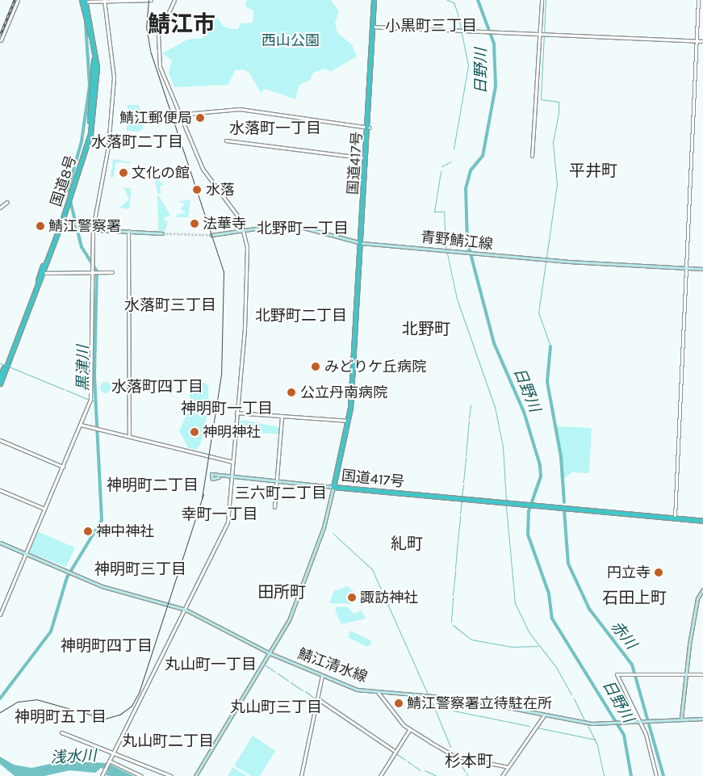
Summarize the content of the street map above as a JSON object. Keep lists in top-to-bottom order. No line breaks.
{"streets":{"highway":["国道417号","国道8号"],"main road":["青野鯖江線","鯖江清水線"]},"crossings":[["国道417号","青野鯖江線"]],"districts":["鯖江市","小黒町三丁目","水落町一丁目","水落町二丁目","平井町","北野町一丁目","水落町三丁目","北野町二丁目","北野町","水落町四丁目","神明町一丁目","神明町二丁目","三六町二丁目","幸町一丁目","糺町","神明町三丁目","田所町","石田上町","神明町四丁目","丸山町一丁目","丸山町三丁目","神明町五丁目","丸山町二丁目","杉本町"],"water":["日野川","黒津川","赤川","浅水川"],"parks":["西山公園"],"places":["鯖江郵便局","文化の館","水落","法華寺","鯖江警察署","みどりケ丘病院","公立丹南病院","神明神社","神中神社","円立寺","諏訪神社","鯖江警察署立待駐在所"]}
